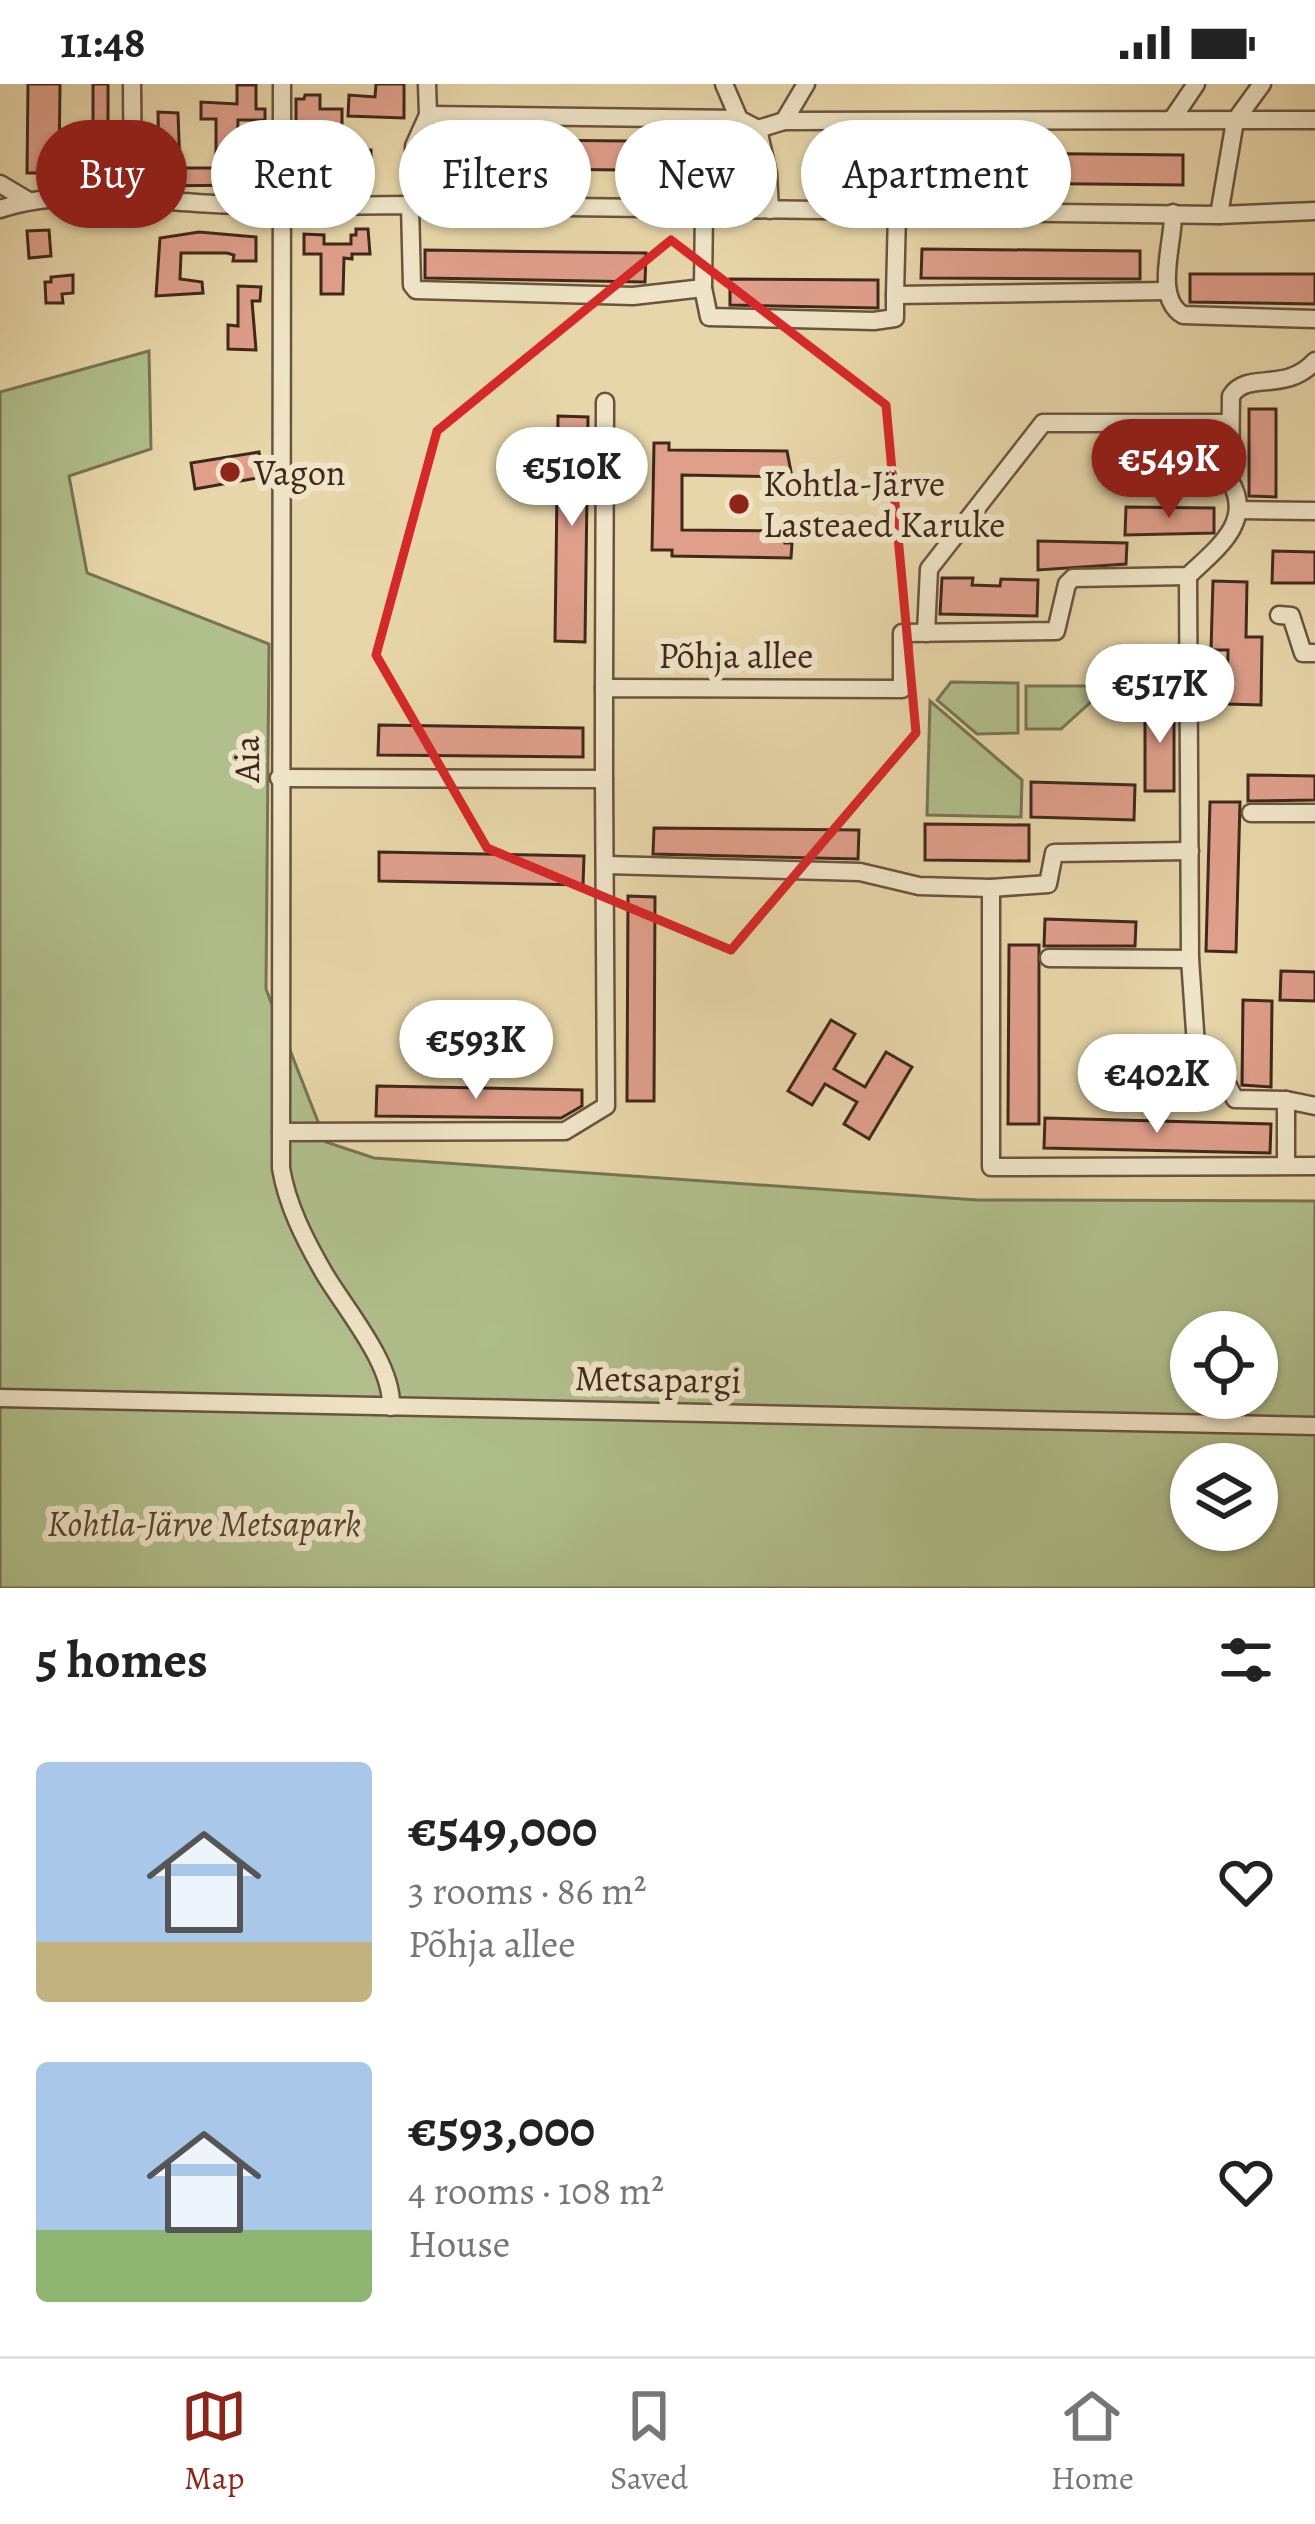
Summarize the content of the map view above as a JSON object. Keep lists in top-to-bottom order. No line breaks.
{"streets":{"street":["Põhja allee","Aia","Metsapargi"]},"crossings":[["Aia","Metsapargi"]],"parks":["Kohtla-Järve Metsapark"],"places":["Vagon","Kohtla-Järve Lasteaed Karuke"],"page":{"status":"11:48","chip":["Buy","Rent","Filters","New","Apartment"],"price":["€549K","€510K","€517K","€593K","€402K"],"heading":"5 homes","list":[{"name":"€549,000","note":"3 rooms · 86 m² · Põhja allee"},{"name":"€593,000","note":"4 rooms · 108 m² · House"}],"tabs":["Map","Saved","Home"]}}
